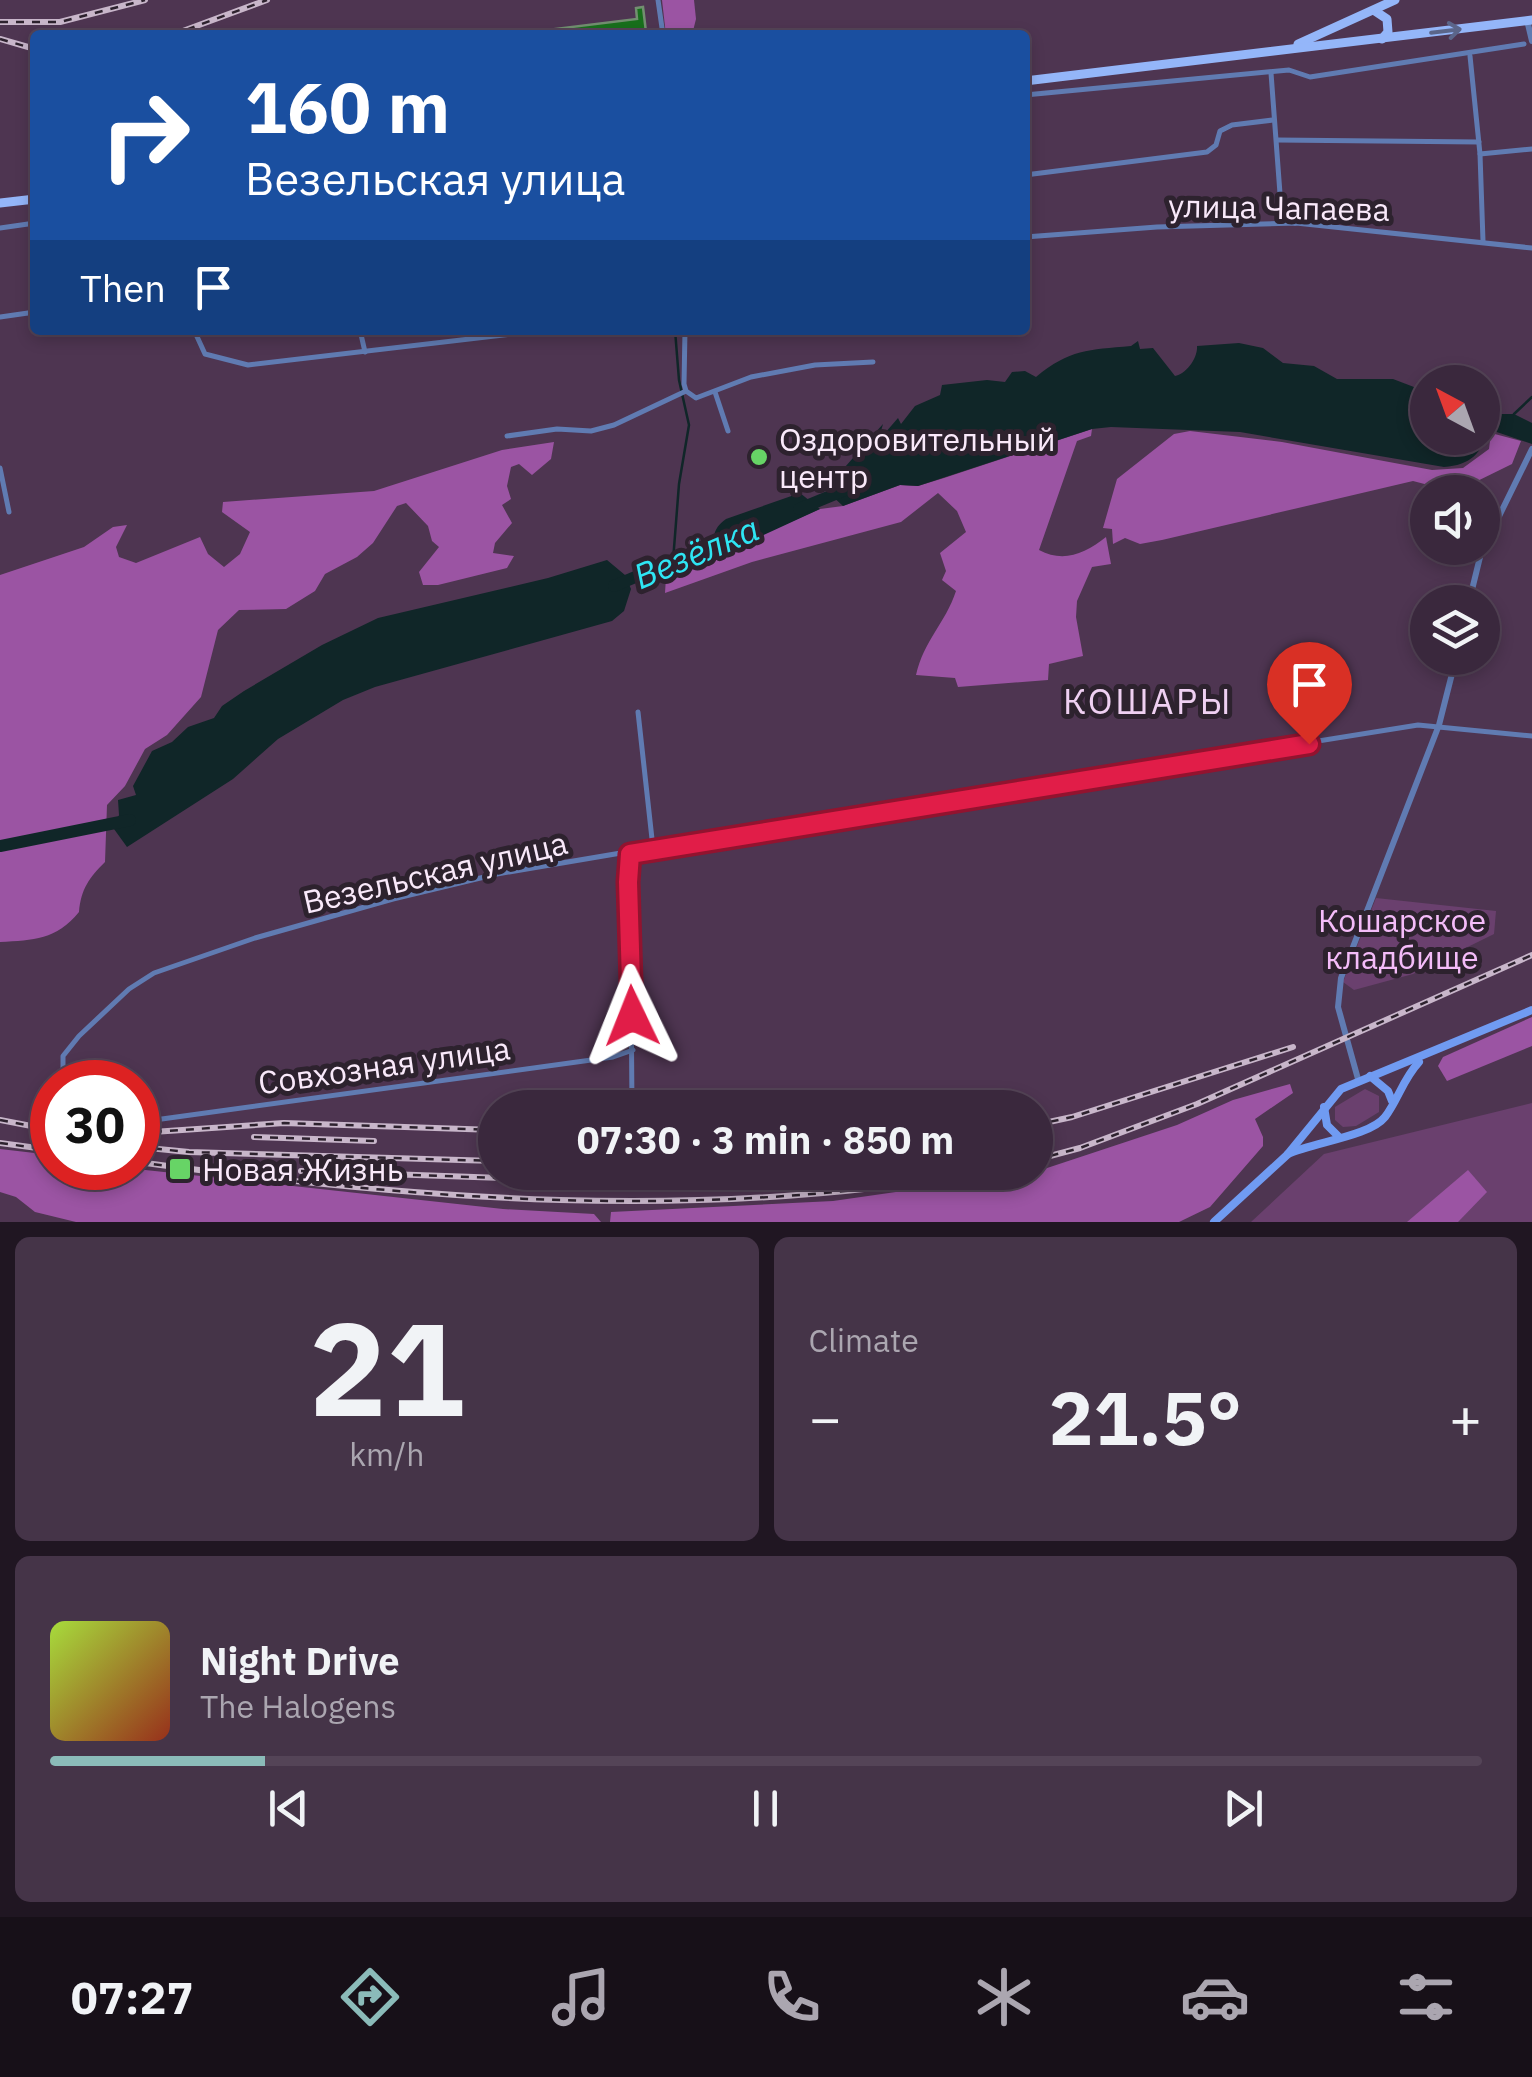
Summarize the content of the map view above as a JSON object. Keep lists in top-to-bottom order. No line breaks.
{"streets":{"street":["улица Чапаева","Везельская улица","Совхозная улица"]},"districts":["КОШАРЫ"],"water":["Везёлка"],"parks":["Кошарское кладбище"],"places":{"other":["Оздоровительный центр"],"transit":["Новая Жизнь"]},"north":"top left","page":{"turn":["160 m","Везельская улица"],"then":"Then","limit":"30","trip":"07:30 · 3 min · 850 m","tile":[["21","km/h"],"Climate"],"heat":["−","21.5°","+"],"song":["Night Drive","The Halogens"],"tabs":"07:27"}}
